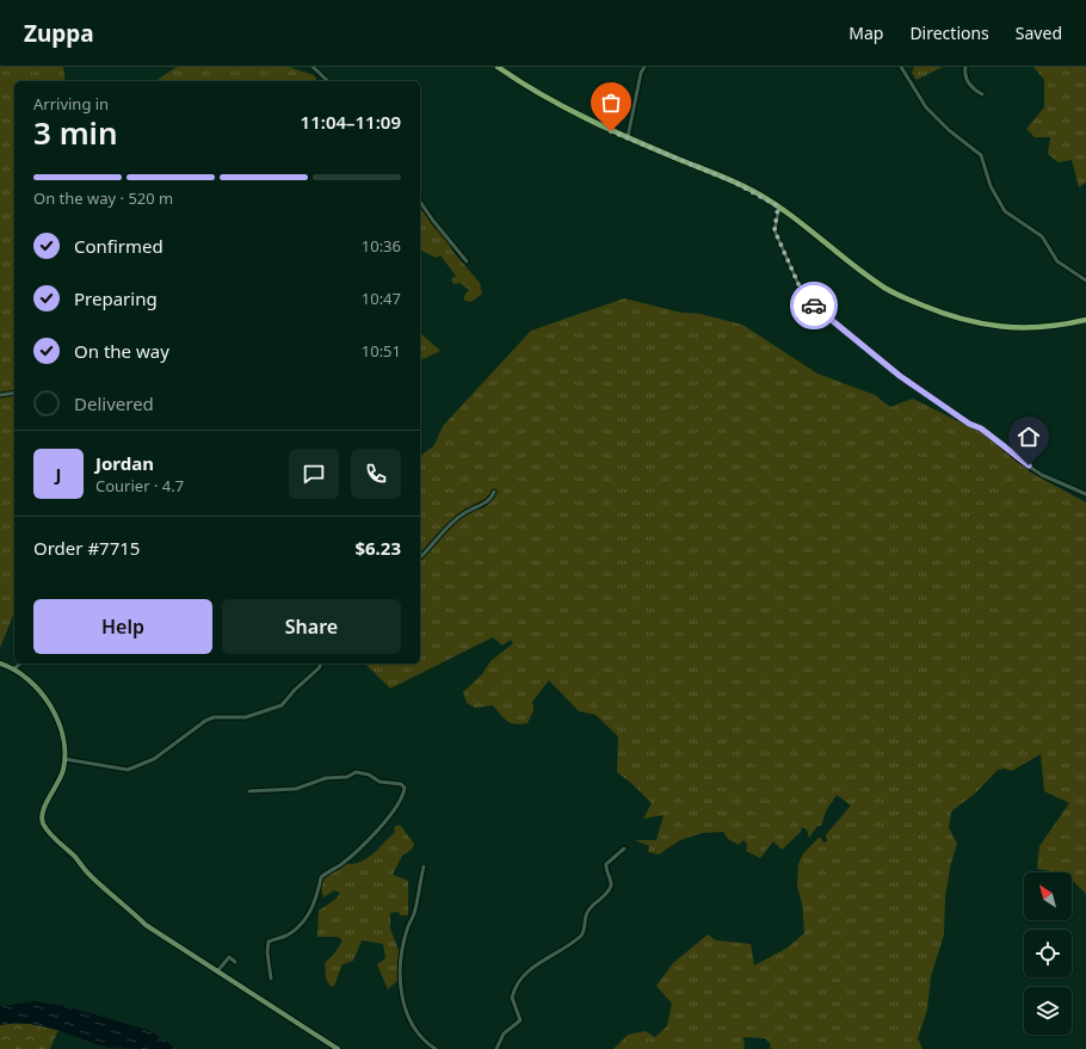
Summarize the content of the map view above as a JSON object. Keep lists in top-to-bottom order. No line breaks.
{"north":"top left","page":{"header":"Zuppa","nav":["Map","Directions","Saved"],"heading":["3 min","Arriving in","11:04–11:09"],"panel":["Jordan","Courier · 4.7","Order #7715","$6.23"],"bar":"On the way · 520 m","list":[["Confirmed","10:36"],["Preparing","10:47"],["On the way","10:51"],"Delivered"],"round":"J","buttons":["Help","Share"]}}
